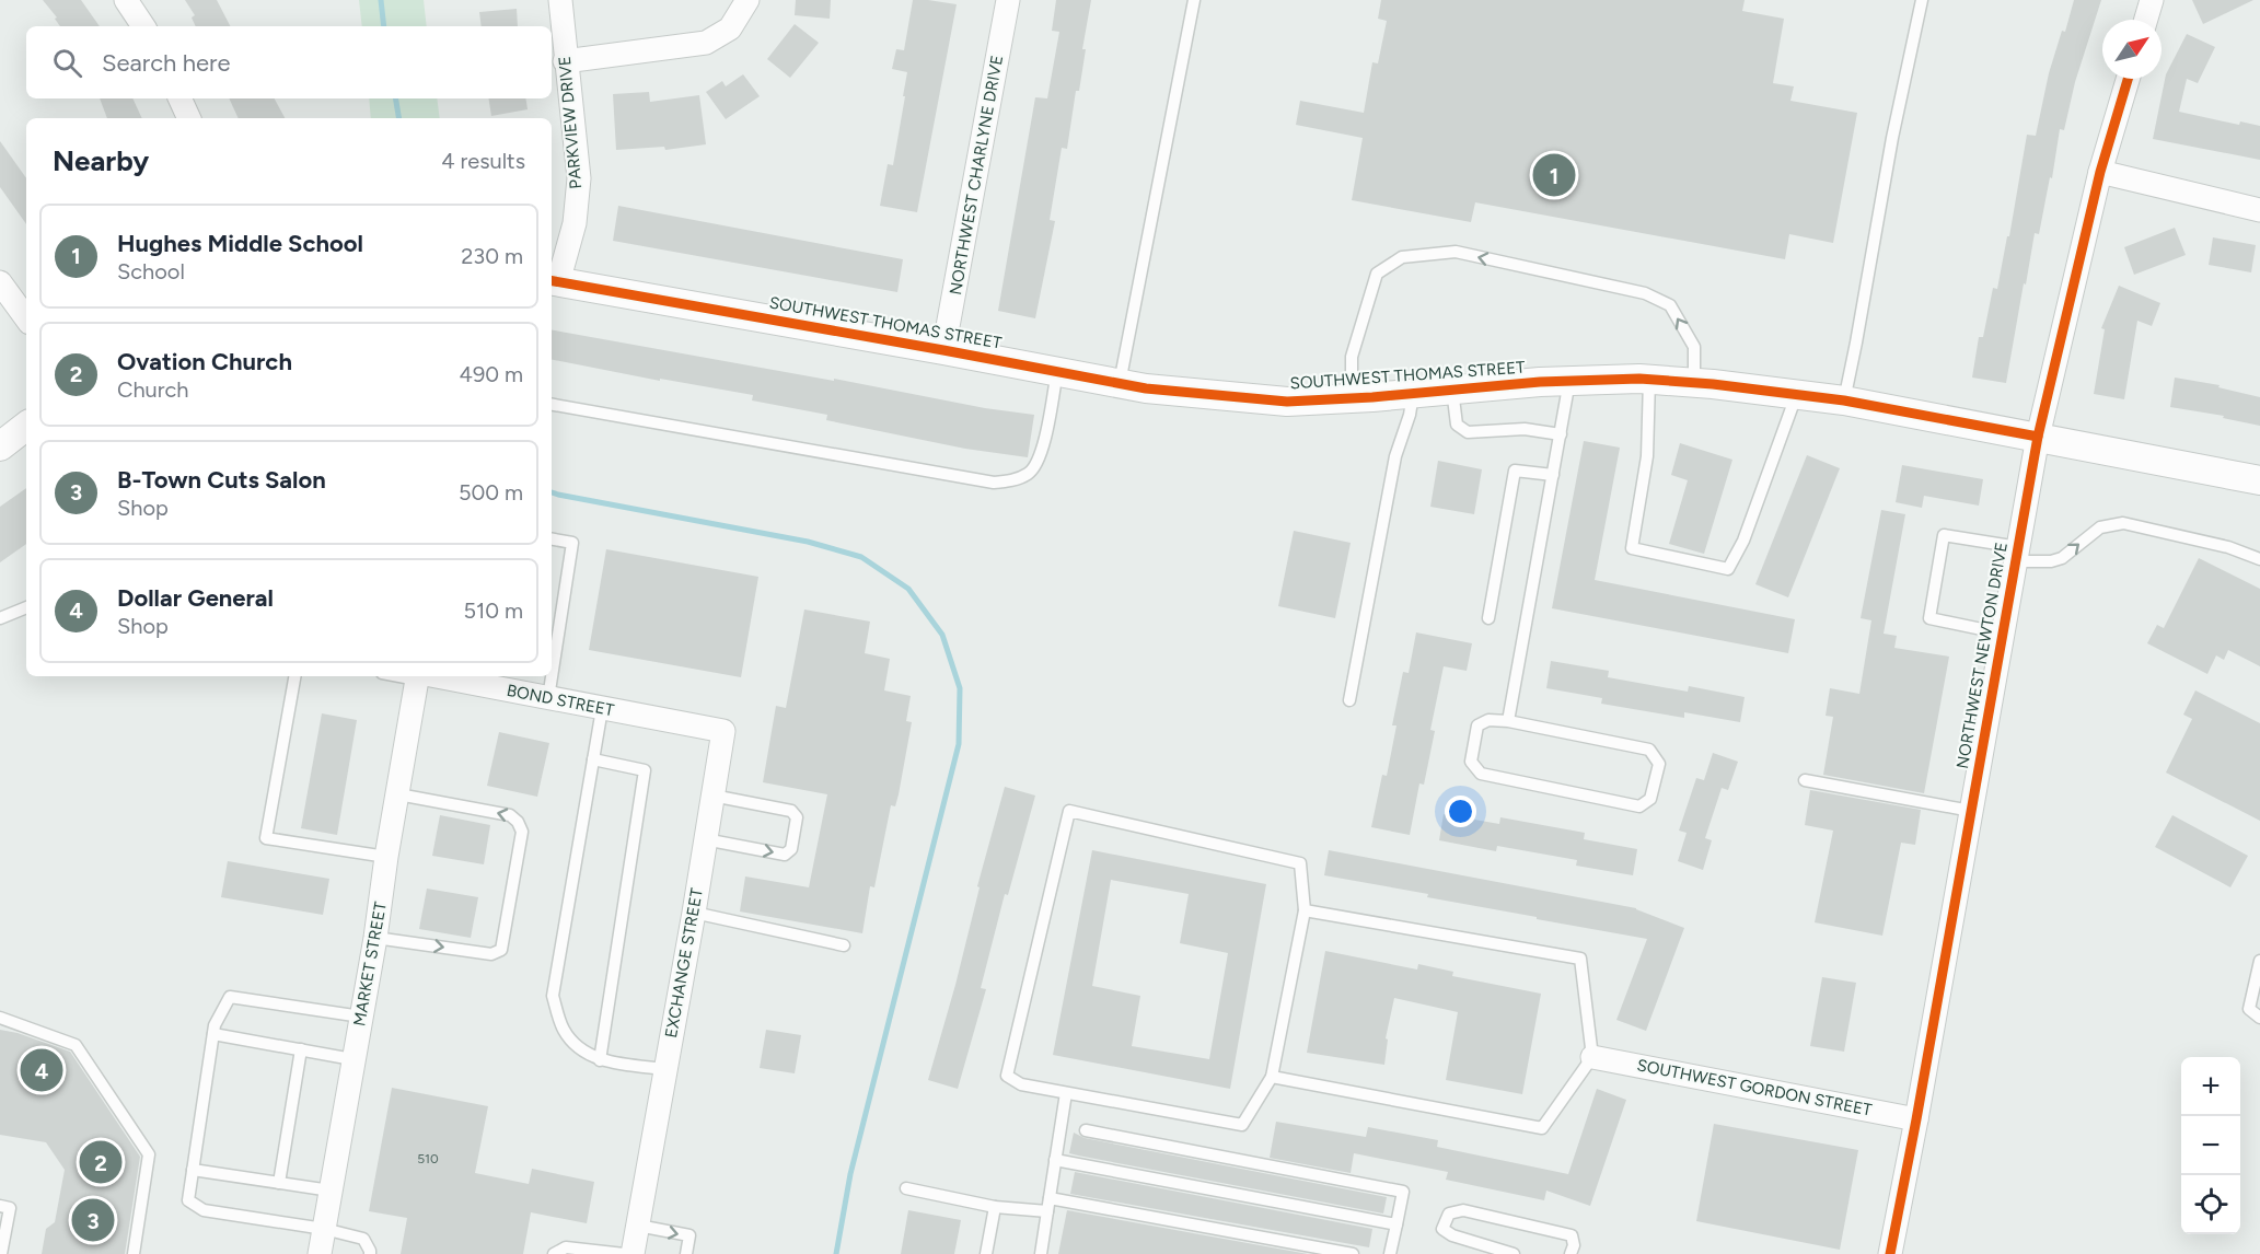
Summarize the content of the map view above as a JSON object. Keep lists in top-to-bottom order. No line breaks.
{"streets":{"street":["PARKVIEW DRIVE","NORTHWEST CHARLYNE DRIVE","SOUTHWEST THOMAS STREET","NORTHWEST NEWTON DRIVE","BOND STREET","EXCHANGE STREET","MARKET STREET","SOUTHWEST GORDON STREET"]},"crossings":[["PARKVIEW DRIVE","SOUTHWEST THOMAS STREET"],["NORTHWEST CHARLYNE DRIVE","SOUTHWEST THOMAS STREET"],["SOUTHWEST THOMAS STREET","NORTHWEST NEWTON DRIVE"],["NORTHWEST NEWTON DRIVE","SOUTHWEST GORDON STREET"],["BOND STREET","EXCHANGE STREET"]],"house_numbers":["510"],"north":"top right","page":{"search":"Search here","heading":["Nearby","4 results"],"pins":["1","4","2","3"],"list":[{"mark":"1","name":"Hughes Middle School","note":"School","value":"230 m"},{"mark":"2","name":"Ovation Church","note":"Church","value":"490 m"},{"mark":"3","name":"B-Town Cuts Salon","note":"Shop","value":"500 m"},{"mark":"4","name":"Dollar General","note":"Shop","value":"510 m"}],"map_buttons":["+","−"]}}
